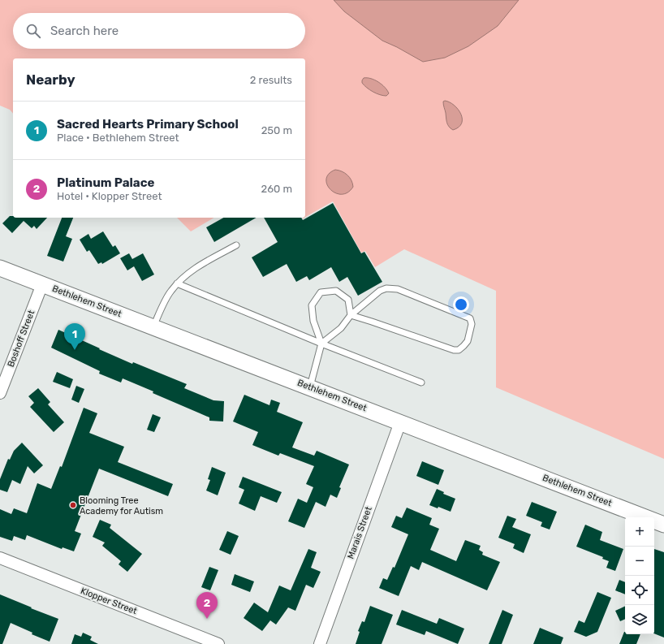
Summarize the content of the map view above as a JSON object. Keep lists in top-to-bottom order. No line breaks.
{"streets":{"main road":["Bethlehem Street"],"street":["Boshoff Street","Marais Street","Klopper Street"]},"crossings":[["Bethlehem Street","Boshoff Street"],["Bethlehem Street","Marais Street"]],"places":["Blooming Tree Academy for Autism"],"page":{"search":"Search here","heading":["Nearby","2 results"],"list":[{"mark":"1","name":"Sacred Hearts Primary School","note":"Place · Bethlehem Street","value":"250 m"},{"mark":"2","name":"Platinum Palace","note":"Hotel · Klopper Street","value":"260 m"}],"pins":["1","2"],"map_buttons":["+","−"]}}
